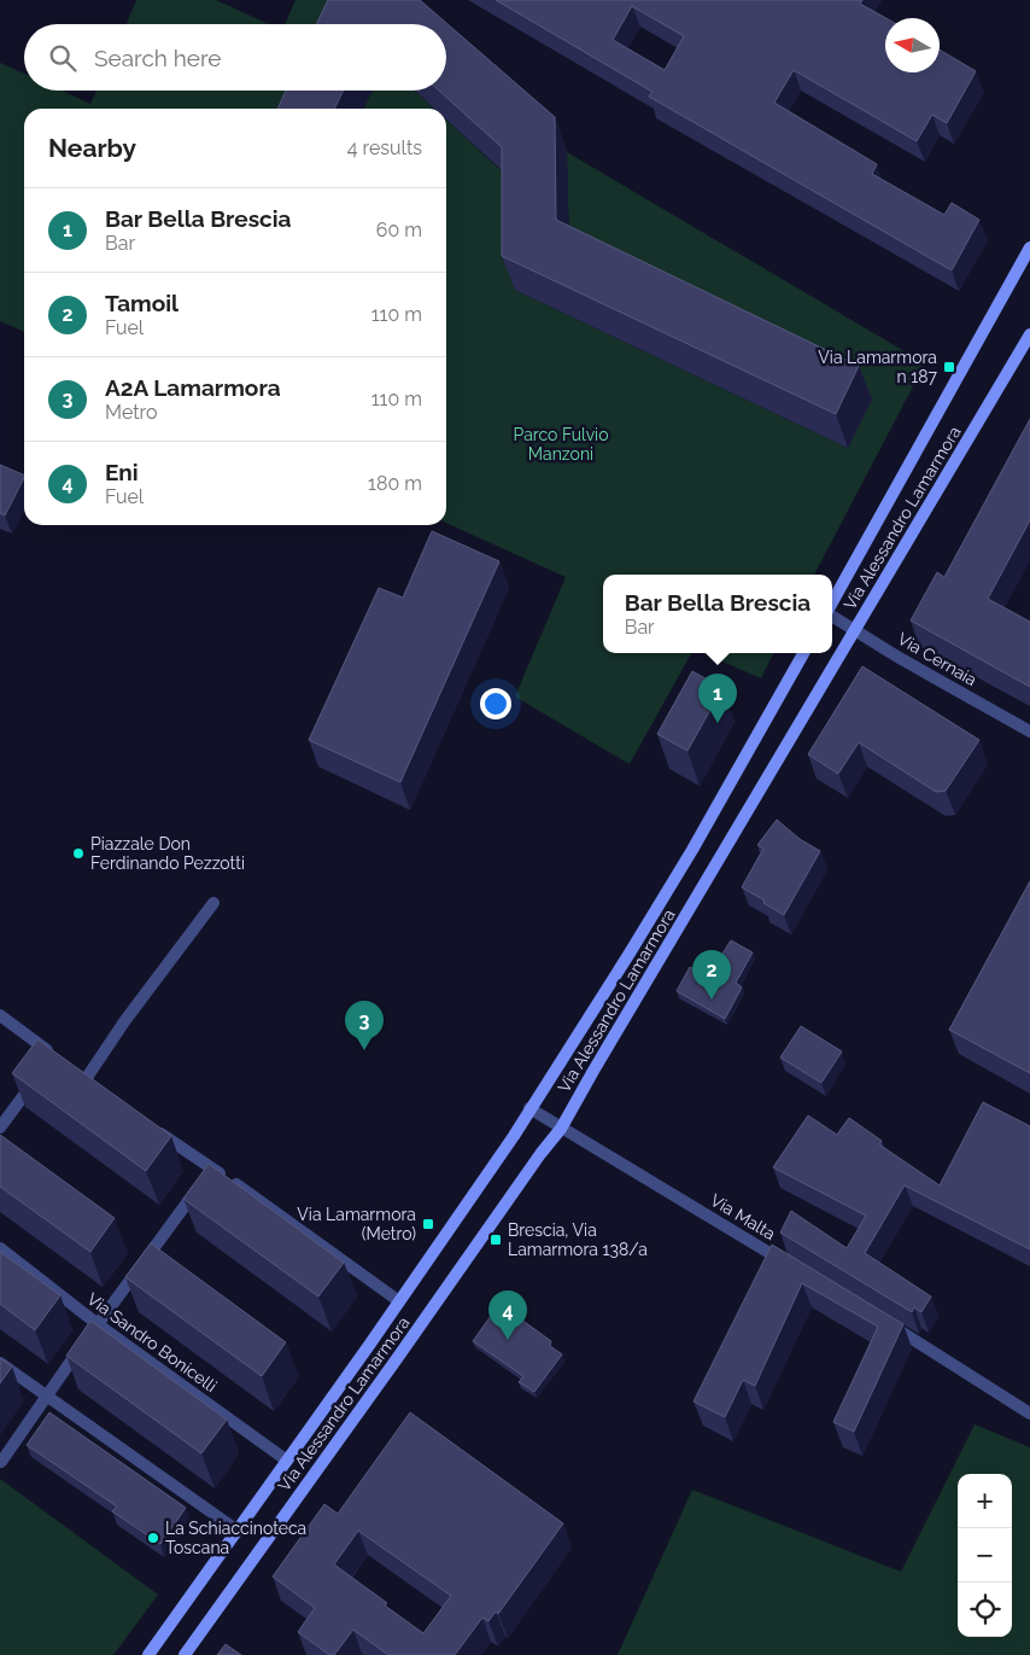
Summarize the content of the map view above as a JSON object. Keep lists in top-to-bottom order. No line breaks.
{"streets":{"main road":["Via Alessandro Lamarmora"],"street":["Via Cernaia","Via Malta","Via Sandro Bonicelli"]},"crossings":[["Via Alessandro Lamarmora","Via Cernaia"],["Via Alessandro Lamarmora","Via Malta"],["Via Alessandro Lamarmora","Via Sandro Bonicelli"]],"parks":["Parco Fulvio Manzoni"],"places":{"transit":["Via Lamarmora n 187","Via Lamarmora (Metro)","Brescia, Via Lamarmora 138/a"],"other":["Piazzale Don Ferdinando Pezzotti","La Schiaccinoteca Toscana"]},"north":"left","page":{"search":"Search here","heading":["Nearby","4 results"],"list":[{"mark":"1","name":"Bar Bella Brescia","note":"Bar","value":"60 m"},{"mark":"2","name":"Tamoil","note":"Fuel","value":"110 m"},{"mark":"3","name":"A2A Lamarmora","note":"Metro","value":"110 m"},{"mark":"4","name":"Eni","note":"Fuel","value":"180 m"}],"popup":["Bar Bella Brescia","Bar"],"pins":["1","2","3","4"],"map_buttons":["+","−"]}}
